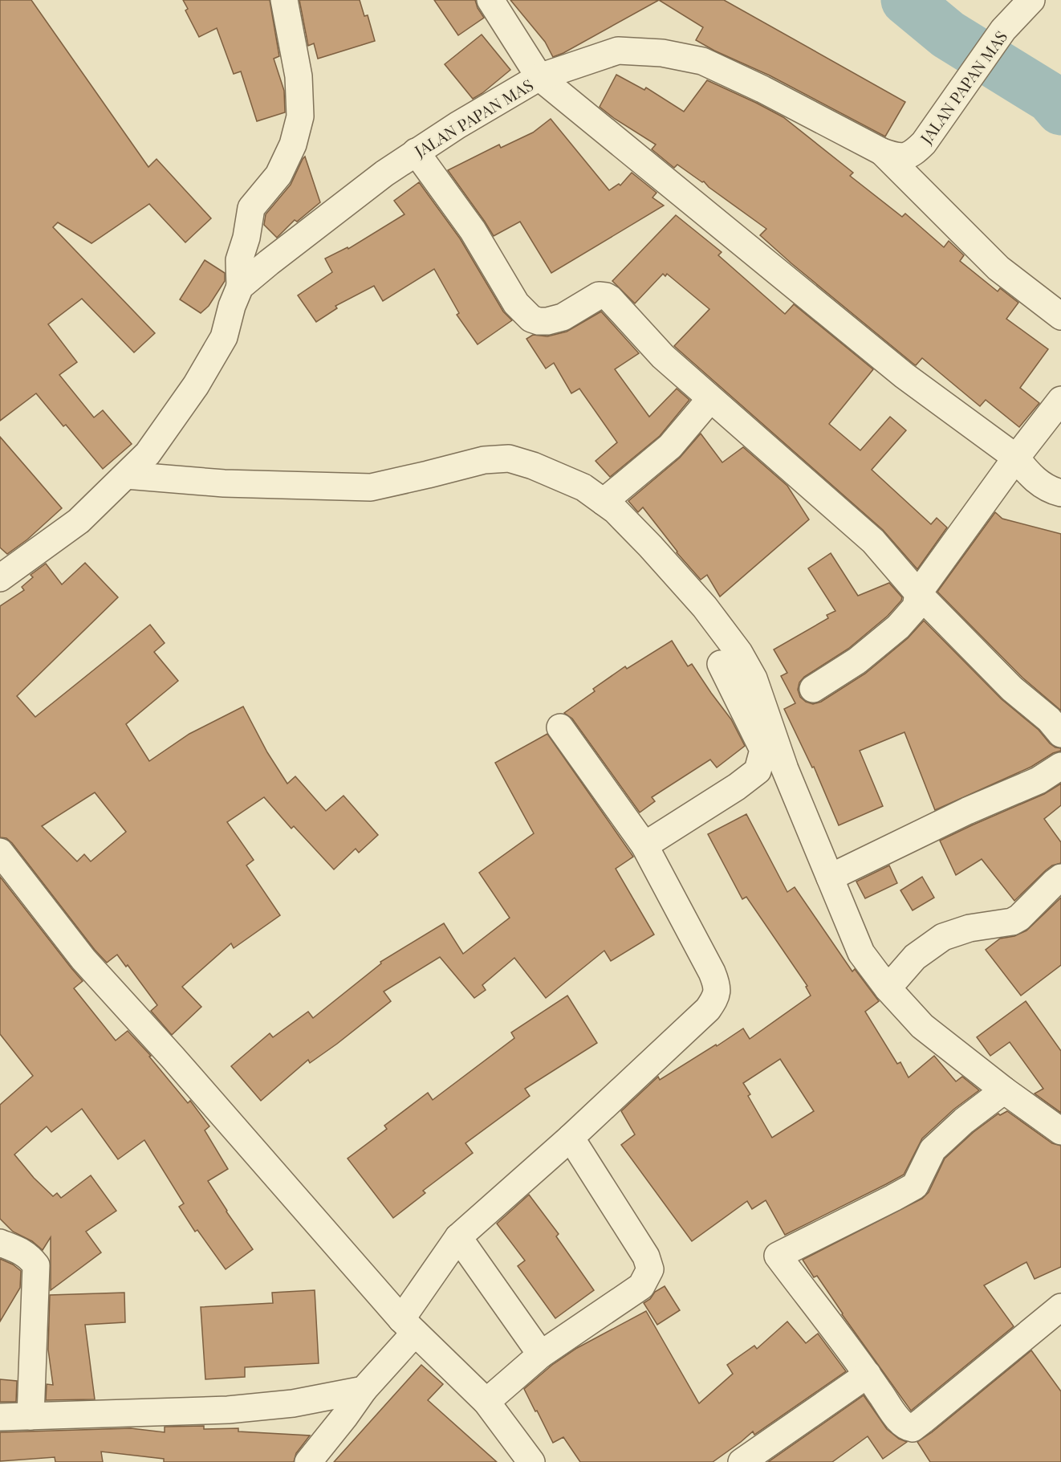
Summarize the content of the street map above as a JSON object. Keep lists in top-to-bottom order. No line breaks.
{"streets":{"street":["JALAN PAPAN MAS"]}}
